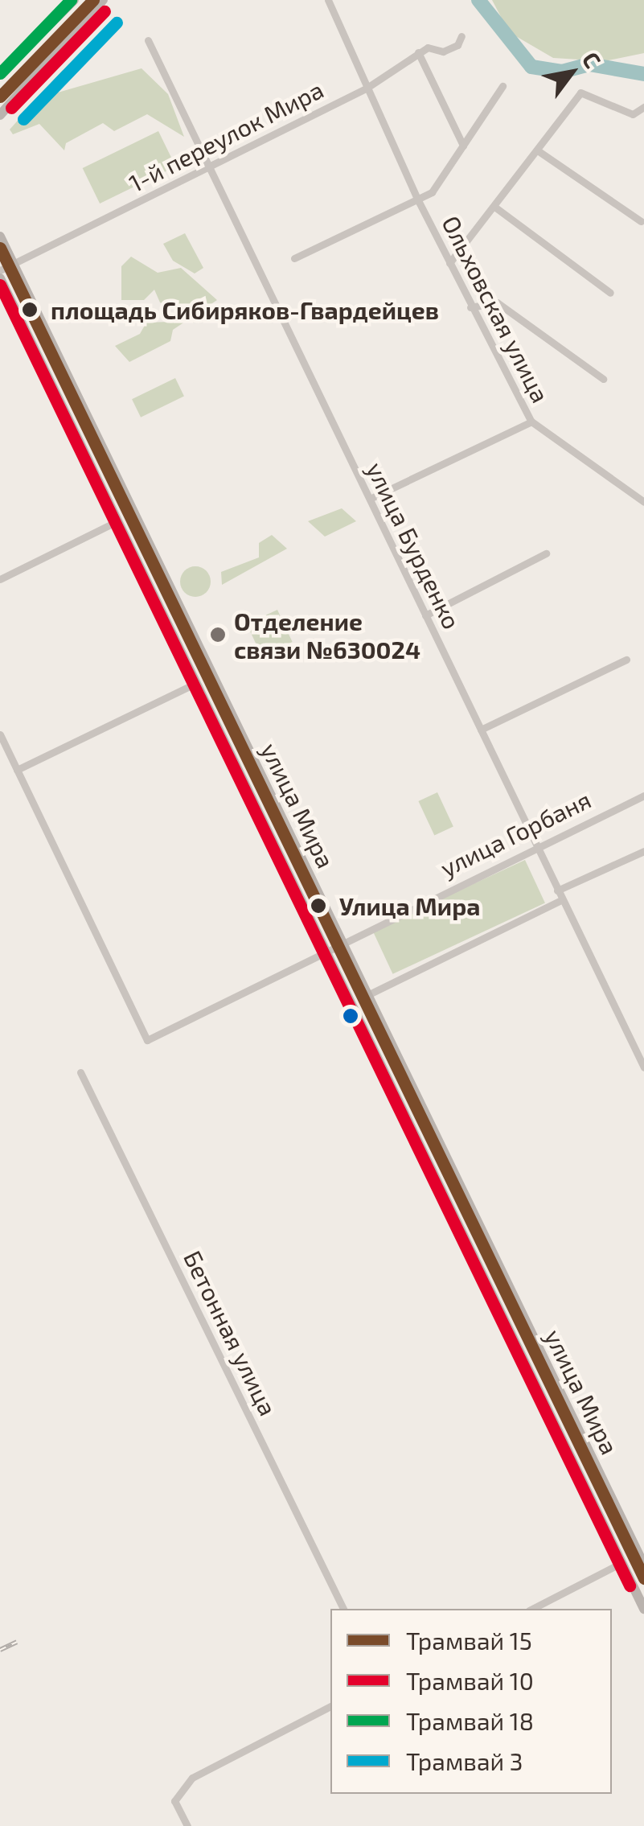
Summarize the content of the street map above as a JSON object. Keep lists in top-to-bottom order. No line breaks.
{"streets":{"street":["1-й переулок Мира","Ольховская улица","улица Бурденко","улица Мира","улица Горбаня","Бетонная улица"]},"crossings":[["1-й переулок Мира","Ольховская улица"],["1-й переулок Мира","улица Бурденко"],["1-й переулок Мира","улица Мира"],["улица Бурденко","улица Горбаня"],["улица Мира","улица Горбаня"]],"places":["площадь Сибиряков-Гвардейцев","Отделение связи №630024","Улица Мира"],"lines":["tram line 15","tram line 18","tram line 10","tram line 3"],"legend":["Трамвай 15","Трамвай 10","Трамвай 18","Трамвай 3"],"north":"top right"}
